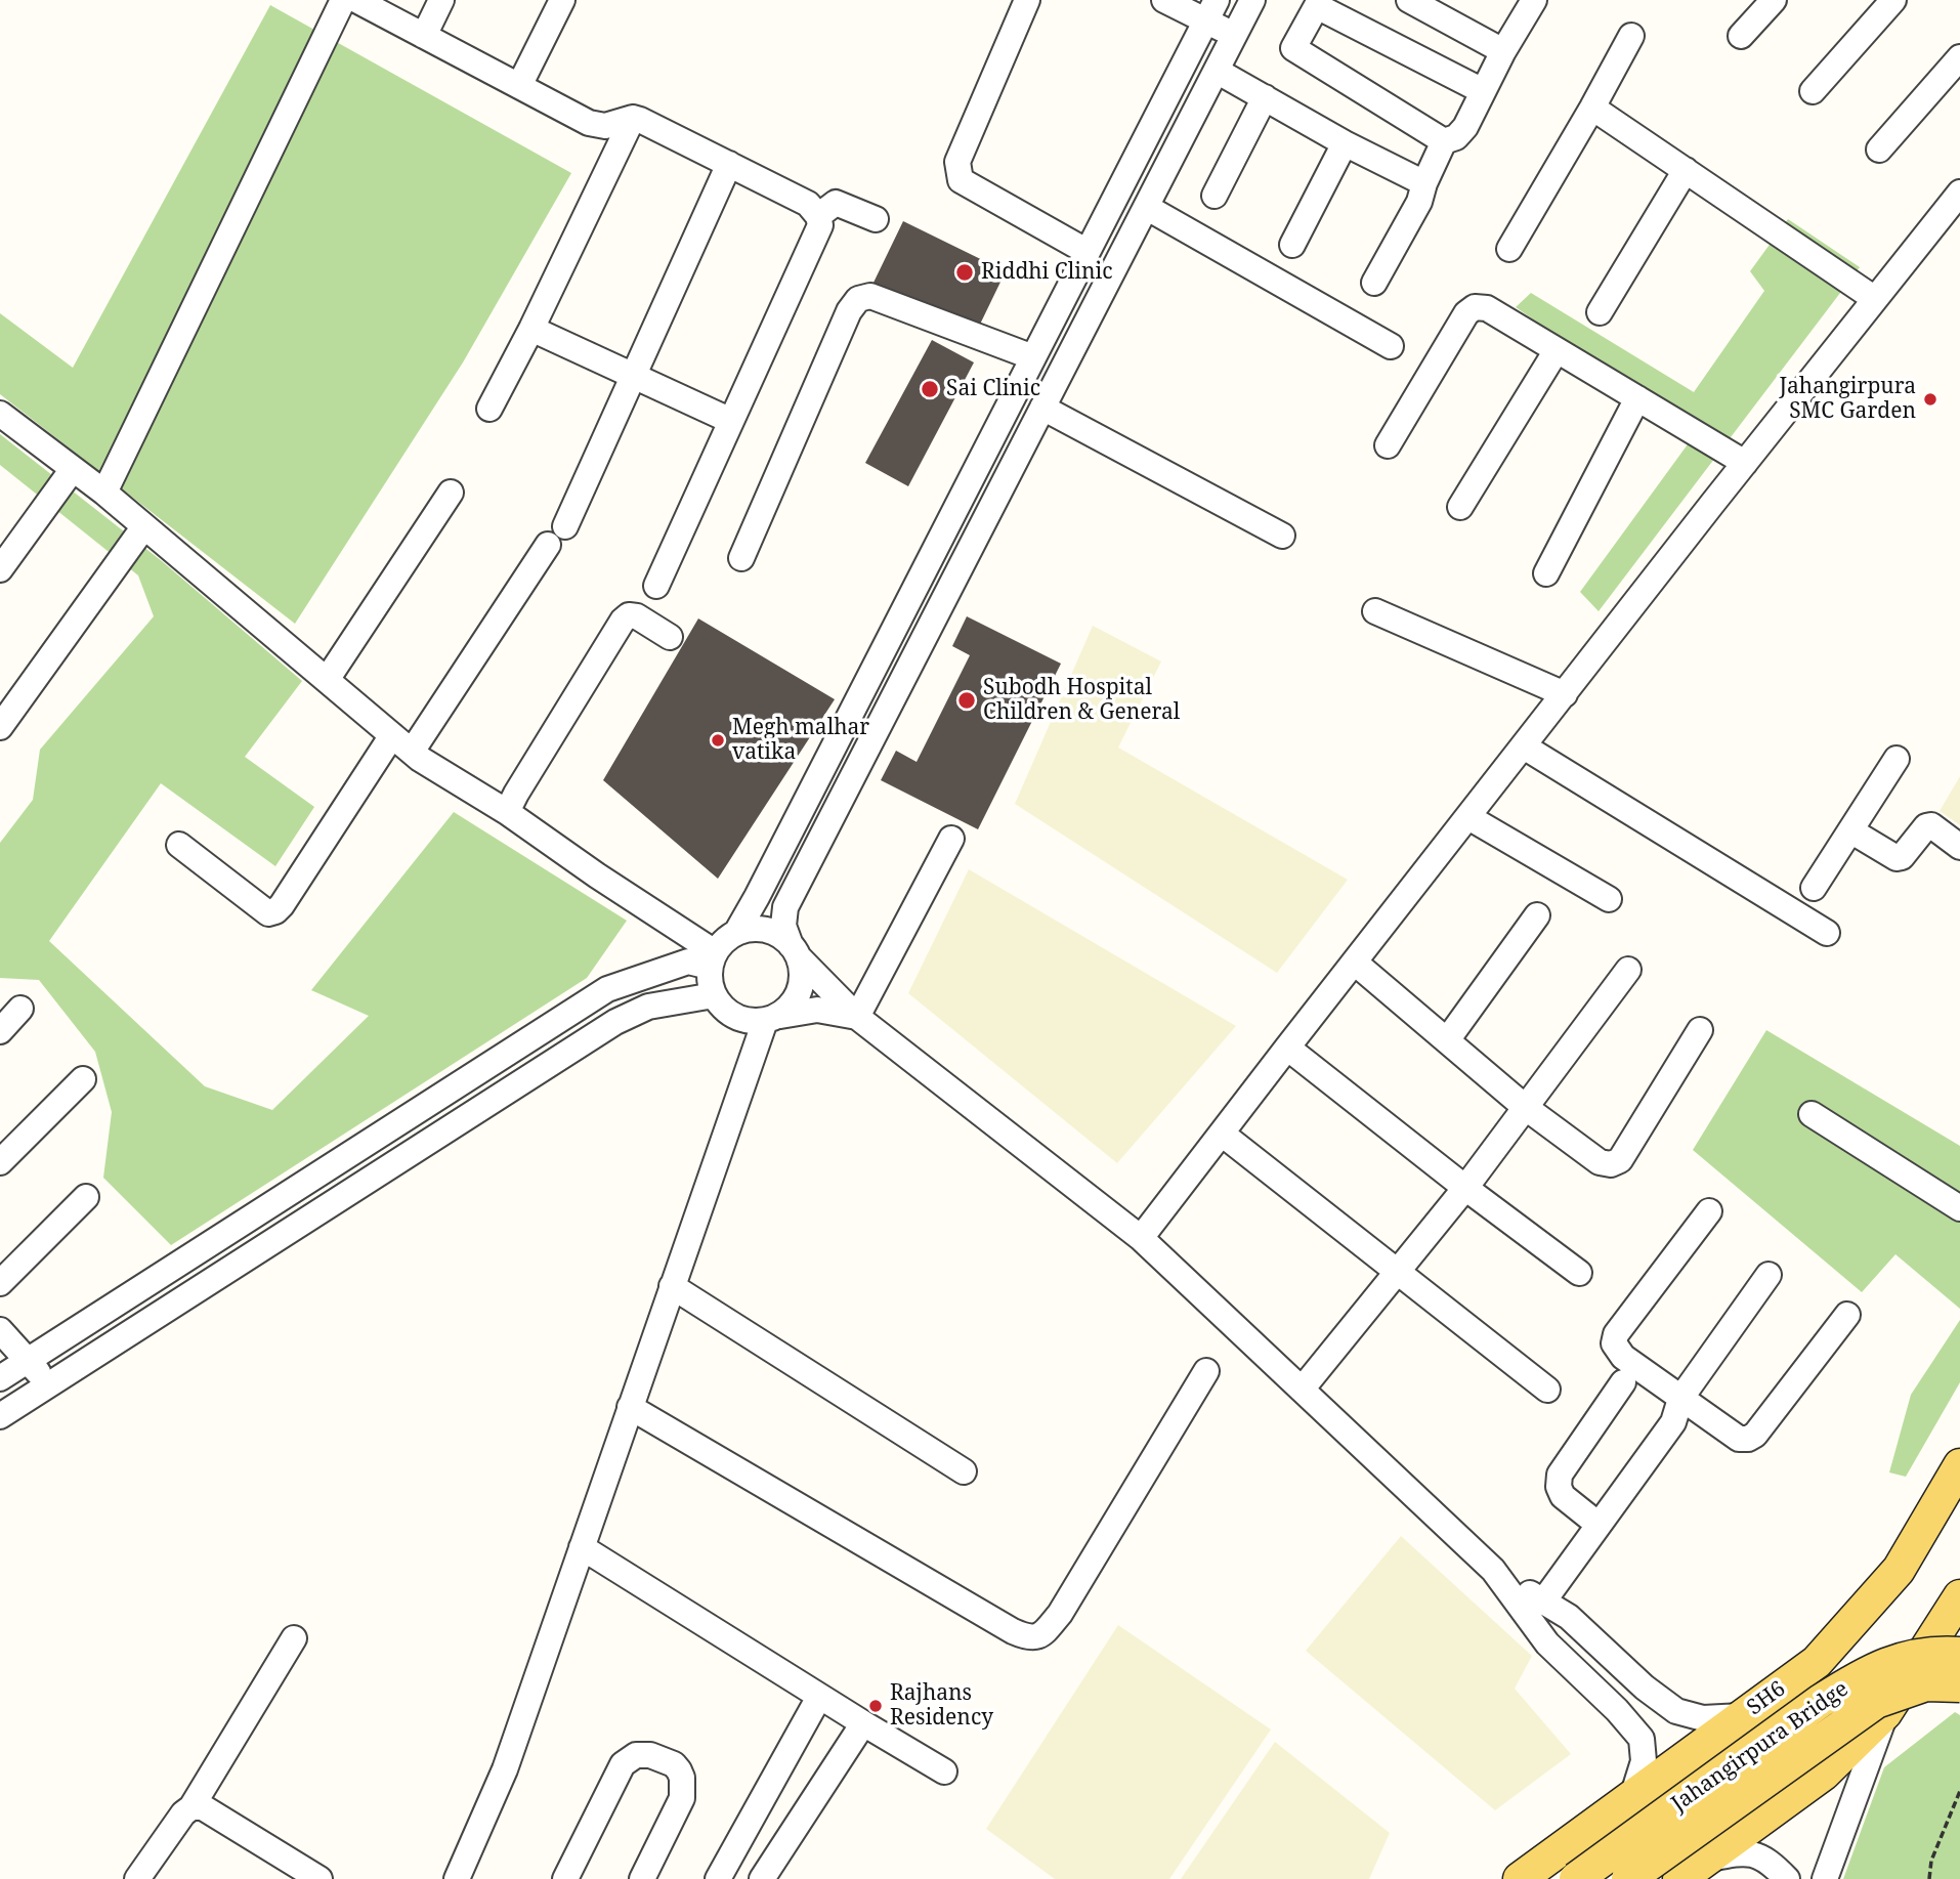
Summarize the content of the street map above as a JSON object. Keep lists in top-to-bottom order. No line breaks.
{"streets":{"main road":["SH6","Jahangirpura Bridge"]},"places":["Riddhi Clinic","Sai Clinic","Jahangirpura SMC Garden","Subodh Hospital Children & General","Megh malhar vatika","Rajhans Residency"]}
